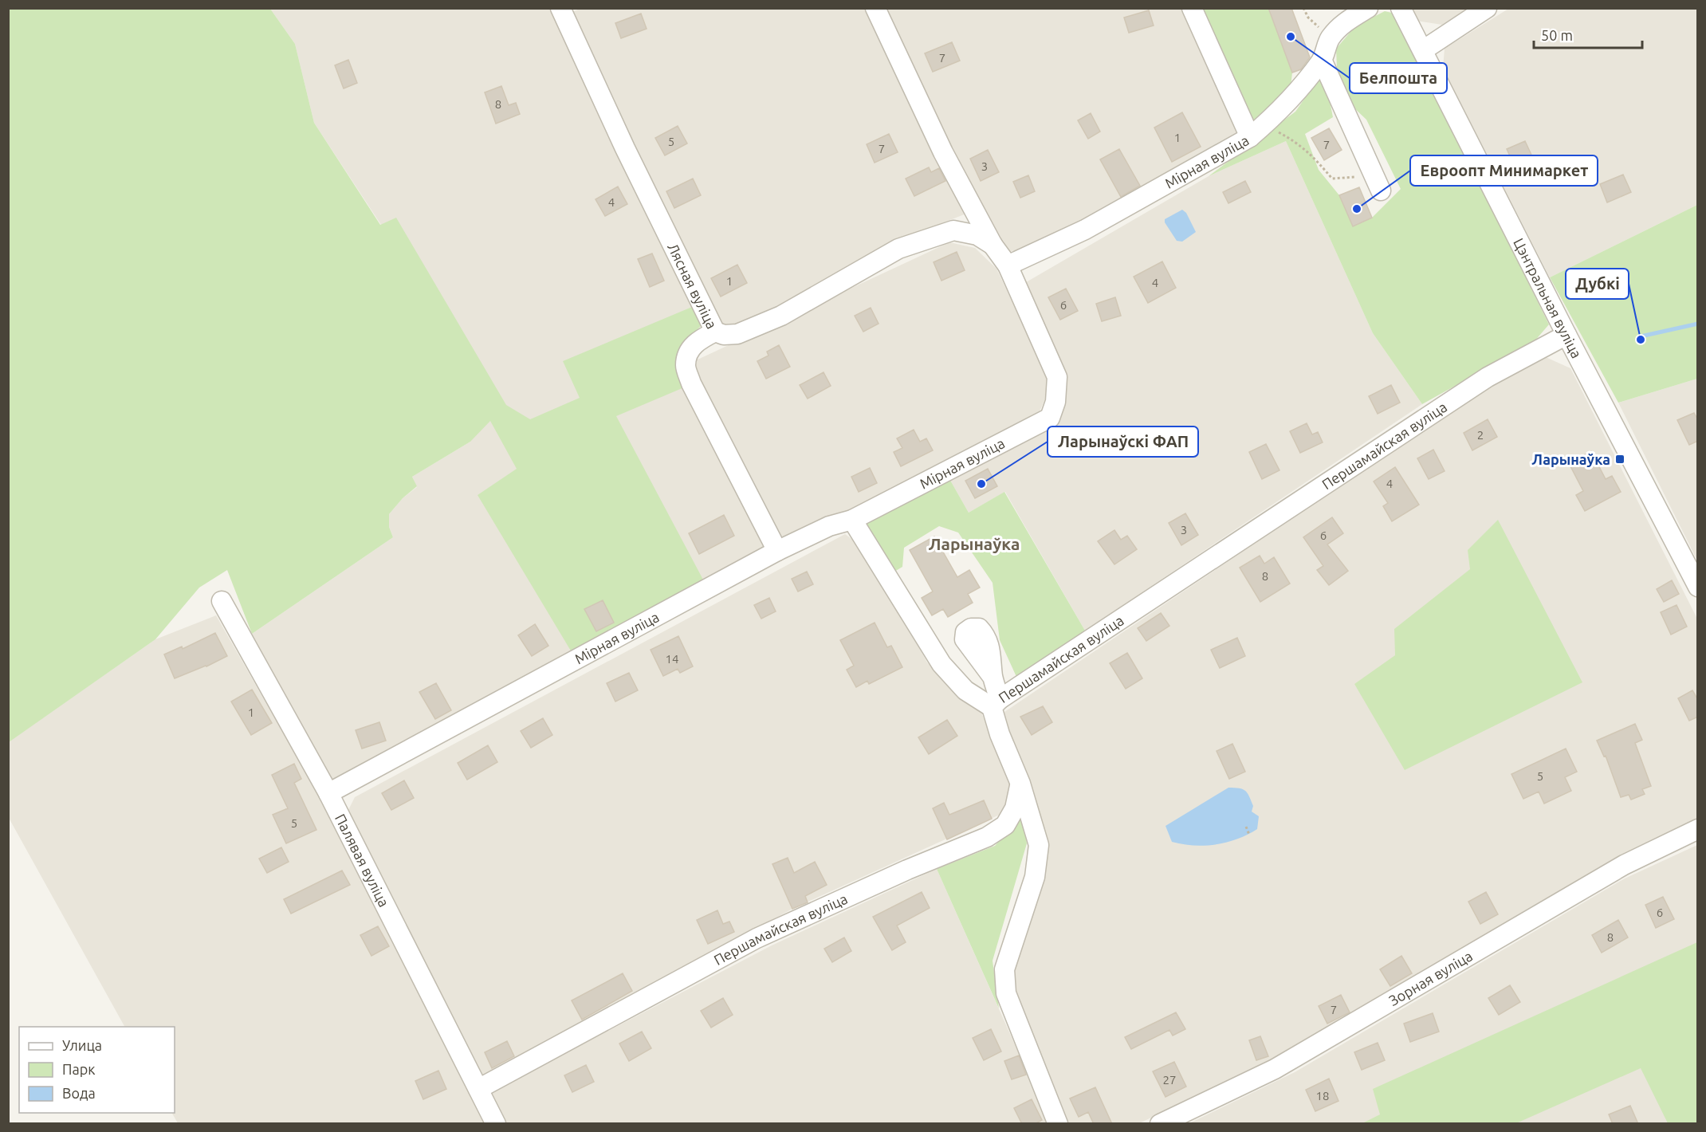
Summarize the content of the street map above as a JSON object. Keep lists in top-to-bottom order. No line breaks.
{"streets":{"street":["Мірная вуліца","Лясная вуліца","Цэнтральная вуліца","Першамайская вуліца","Палявая вуліца","Зорная вуліца"]},"crossings":[["Мірная вуліца","Лясная вуліца"],["Мірная вуліца","Палявая вуліца"],["Цэнтральная вуліца","Першамайская вуліца"],["Першамайская вуліца","Палявая вуліца"]],"districts":["Ларынаўка"],"places":{"other":["Белпошта","Евроопт Минимаркет","Дубкі","Ларынаўскі ФАП"],"transit":["Ларынаўка"]},"house_numbers":["7","8","1","5","7","7","3","4","1","4","6","2","4","3","6","8","14","1","5","5","6","8","7","27","18"],"legend":["Улица","Парк","Вода"],"scale_bar":"50 m"}
